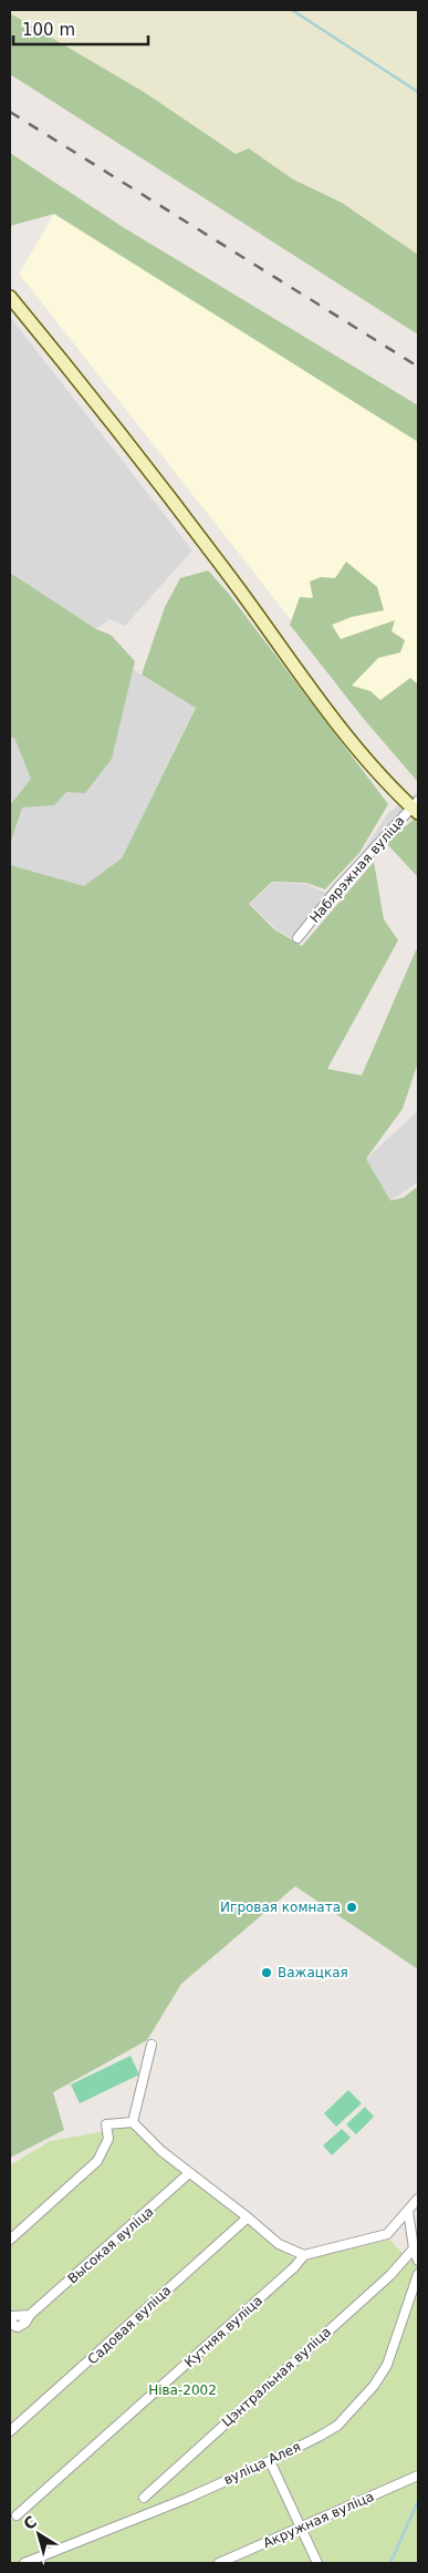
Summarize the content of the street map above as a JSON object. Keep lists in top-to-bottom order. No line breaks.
{"streets":{"street":["Набярэжная вуліца","Высокая вуліца","Садовая вуліца","Кутняя вуліца","Цэнтральная вуліца","вуліца Алея","Акружная вуліца"]},"parks":["Ніва-2002"],"places":["Игровая комната","Важацкая"],"scale_bar":"100 m","north":"top left"}
